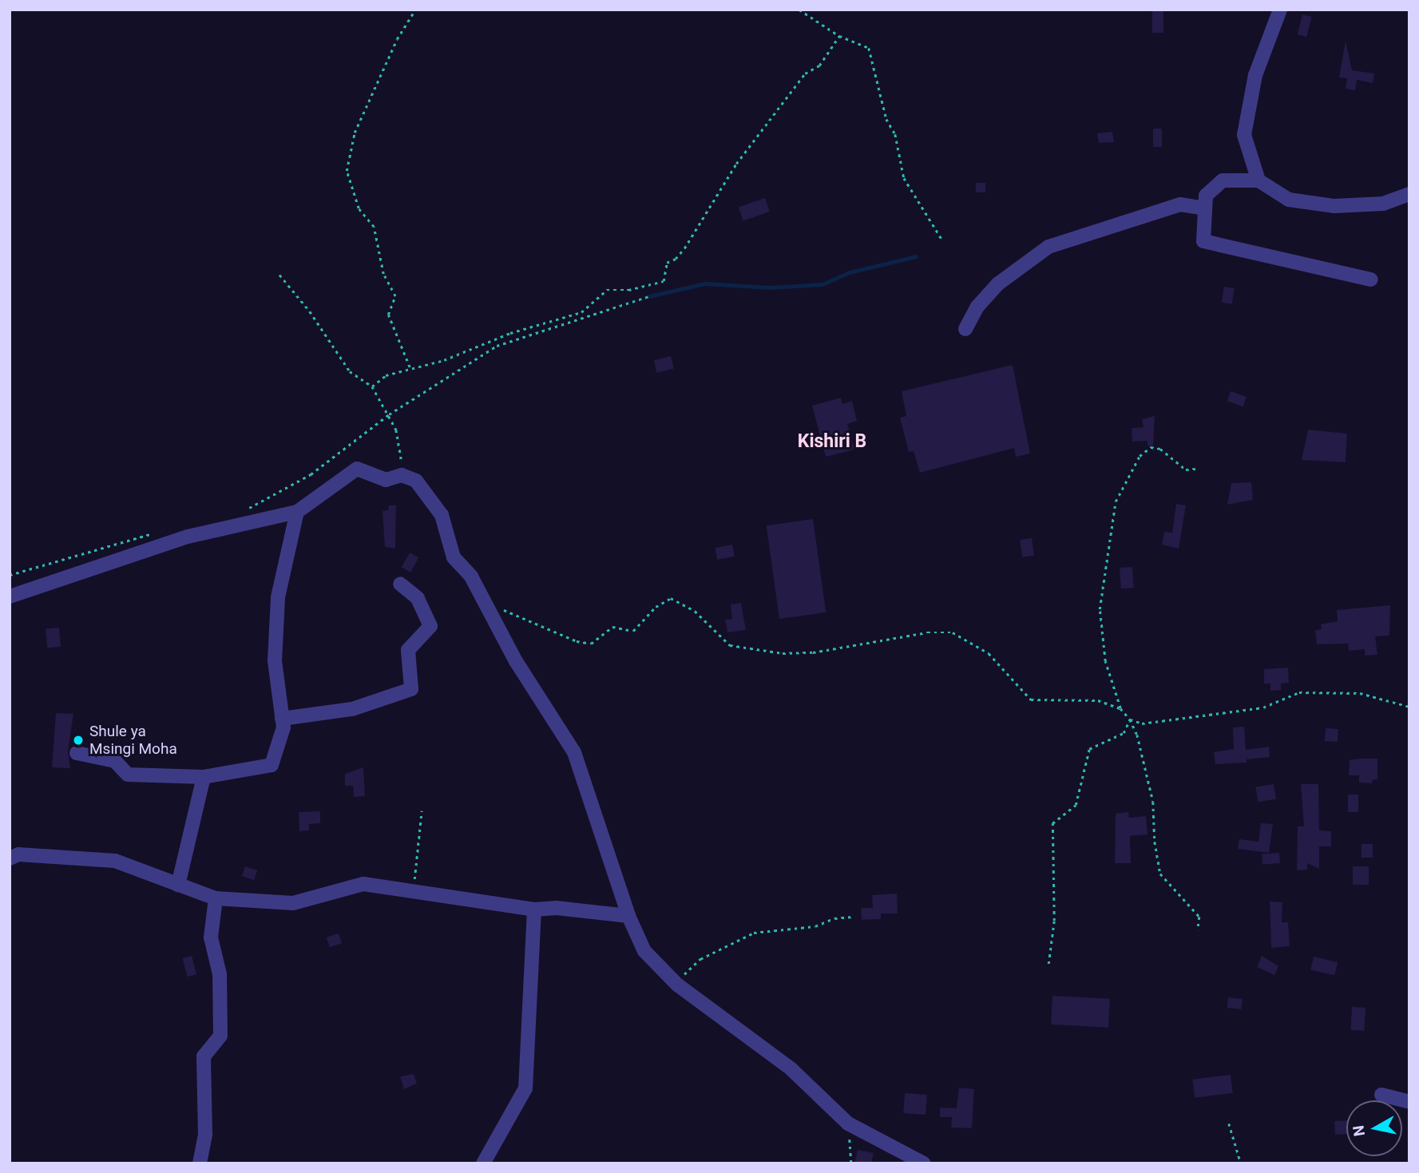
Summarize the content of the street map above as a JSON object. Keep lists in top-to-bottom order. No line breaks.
{"districts":["Kishiri B"],"places":["Shule ya Msingi Moha"],"north":"left"}
